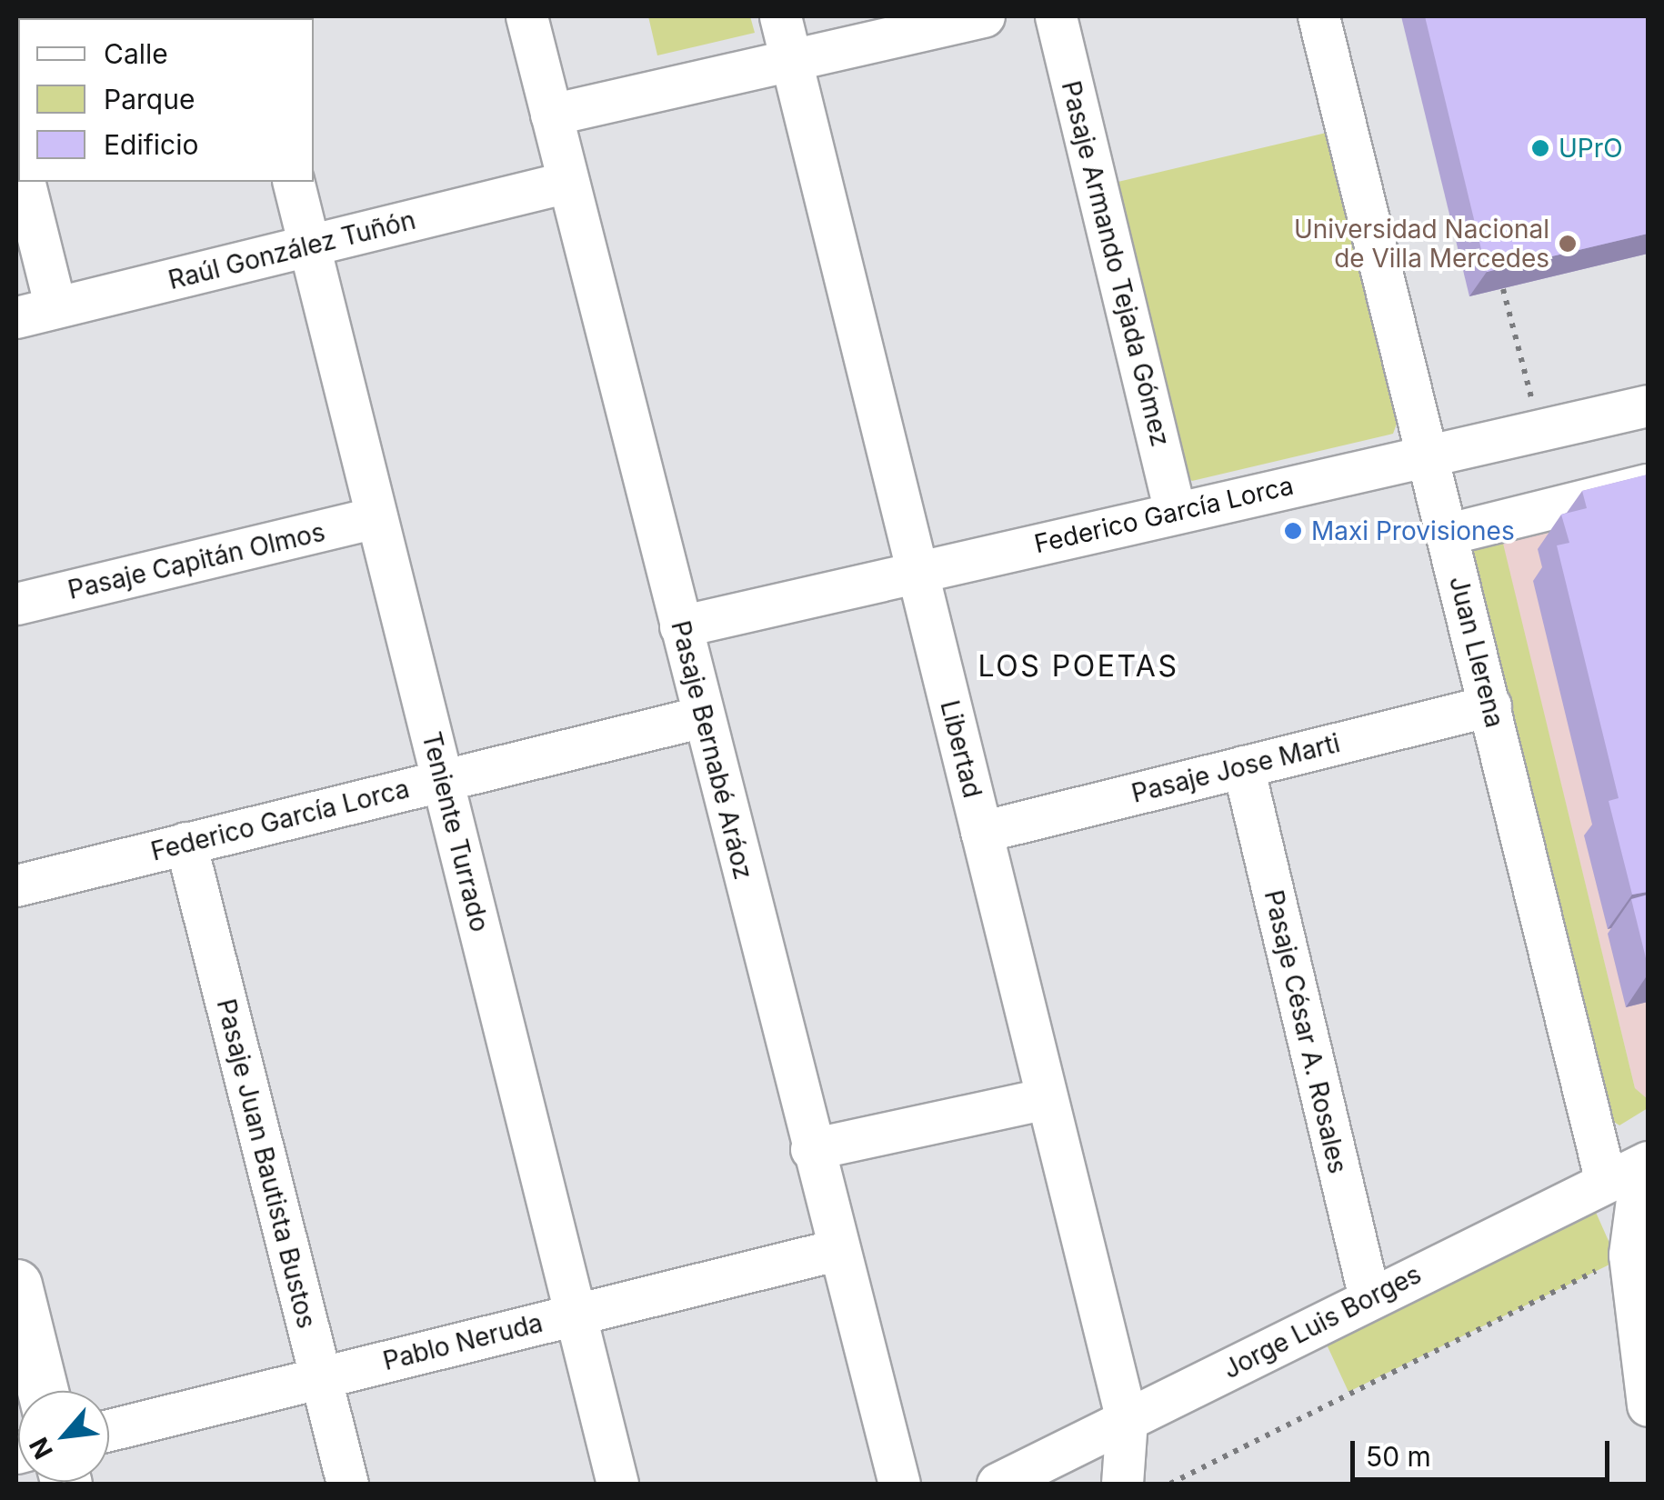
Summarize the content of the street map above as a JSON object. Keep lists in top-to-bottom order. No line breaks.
{"streets":{"street":["Raúl González Tuñón","Pasaje Armando Tejada Gómez","Federico García Lorca","Pasaje Capitán Olmos","Juan Llerena","Libertad","Pasaje Bernabé Aráoz","Pasaje Jose Marti","Teniente Turrado","Pasaje César A. Rosales","Pasaje Juan Bautista Bustos","Jorge Luis Borges","Pablo Neruda"]},"crossings":[["Raúl González Tuñón","Pasaje Bernabé Aráoz"],["Raúl González Tuñón","Teniente Turrado"],["Pasaje Armando Tejada Gómez","Federico García Lorca"],["Federico García Lorca","Juan Llerena"],["Federico García Lorca","Libertad"],["Federico García Lorca","Pasaje Bernabé Aráoz"],["Federico García Lorca","Teniente Turrado"],["Federico García Lorca","Pasaje Juan Bautista Bustos"],["Pasaje Capitán Olmos","Teniente Turrado"],["Juan Llerena","Pasaje Jose Marti"],["Juan Llerena","Jorge Luis Borges"],["Libertad","Pasaje Jose Marti"],["Libertad","Jorge Luis Borges"],["Pasaje Bernabé Aráoz","Pablo Neruda"],["Pasaje Jose Marti","Pasaje César A. Rosales"],["Teniente Turrado","Pablo Neruda"],["Pasaje César A. Rosales","Jorge Luis Borges"],["Pasaje Juan Bautista Bustos","Pablo Neruda"]],"districts":["LOS POETAS"],"places":["UPrO","Universidad Nacional de Villa Mercedes","Maxi Provisiones"],"legend":["Calle","Parque","Edificio"],"scale_bar":"50 m","north":"bottom left"}
